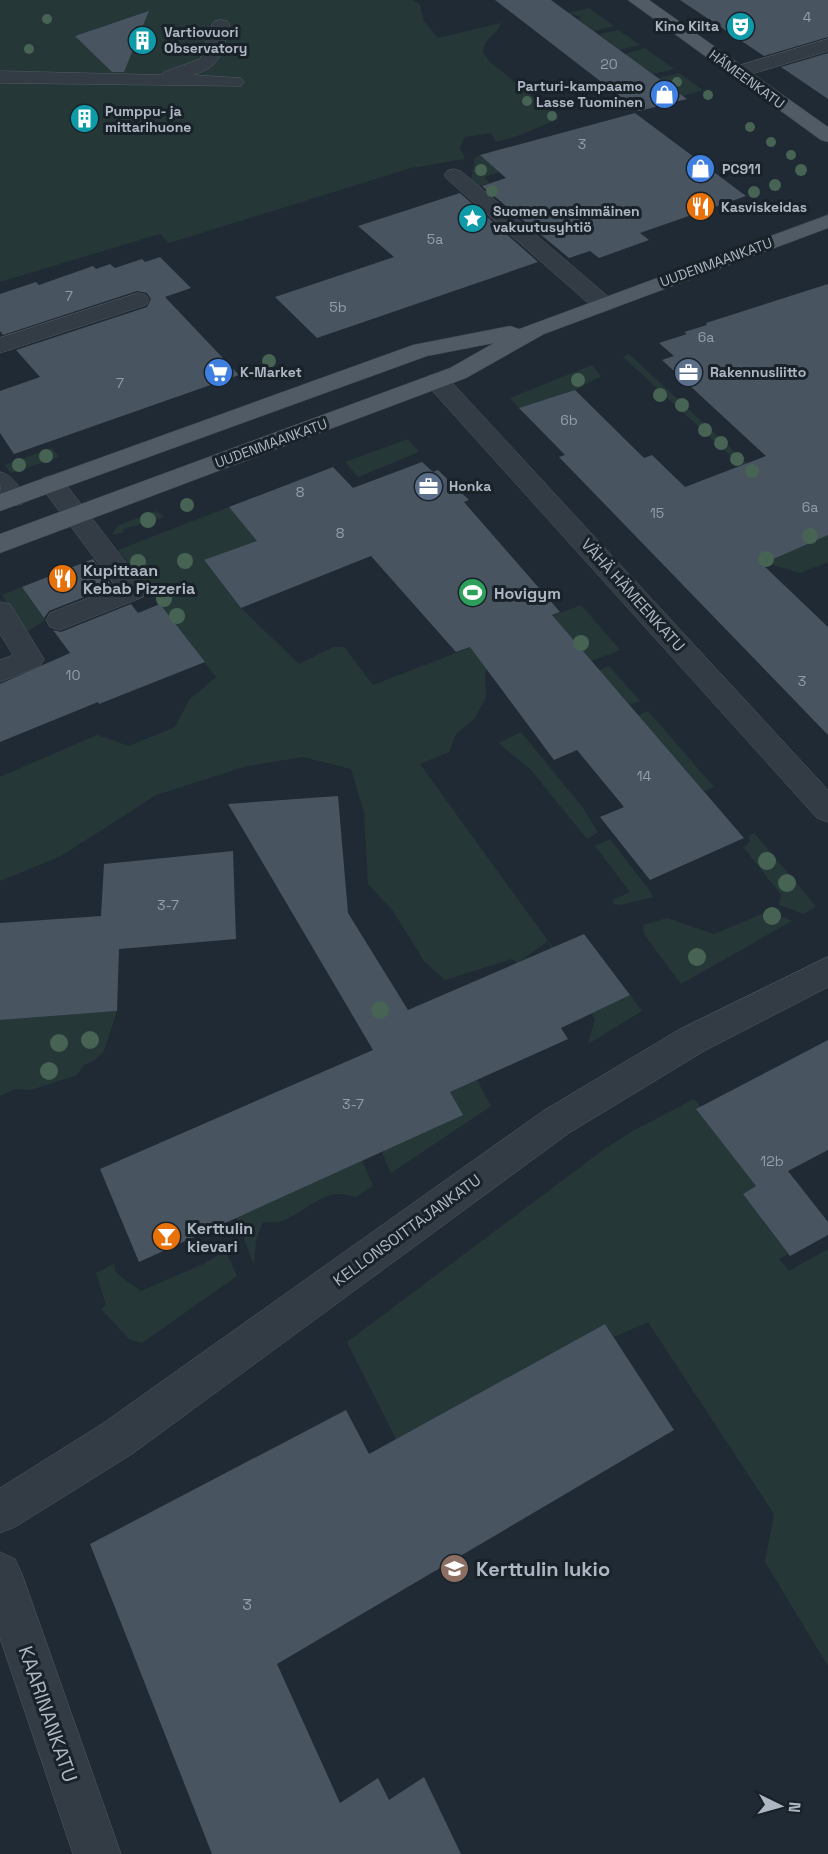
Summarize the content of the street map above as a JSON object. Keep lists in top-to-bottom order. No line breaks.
{"streets":{"main road":["HÄMEENKATU","UUDENMAANKATU"],"street":["VÄHÄ HÄMEENKATU","KELLONSOITTAJANKATU","KAARINANKATU"]},"crossings":[["UUDENMAANKATU","VÄHÄ HÄMEENKATU"]],"places":{"theatre":["Kino Kilta"],"building":["Vartiovuori Observatory","Pumppu- ja mittarihuone"],"shop":["Parturi-kampaamo Lasse Tuominen","PC911"],"restaurant":["Kasviskeidas","Kupittaan Kebab Pizzeria"],"place":["Suomen ensimmäinen vakuutusyhtiö"],"supermarket":["K-Market"],"office":["Rakennusliitto","Honka"],"sports":["Hovigym"],"bar":["Kerttulin kievari"],"school or university":["Kerttulin lukio"]},"house_numbers":["4","20","3","5a","7","5b","6a","7","6b","8","6a","15","8","10","3","14","3-7","3-7","12b","3"],"north":"right"}
